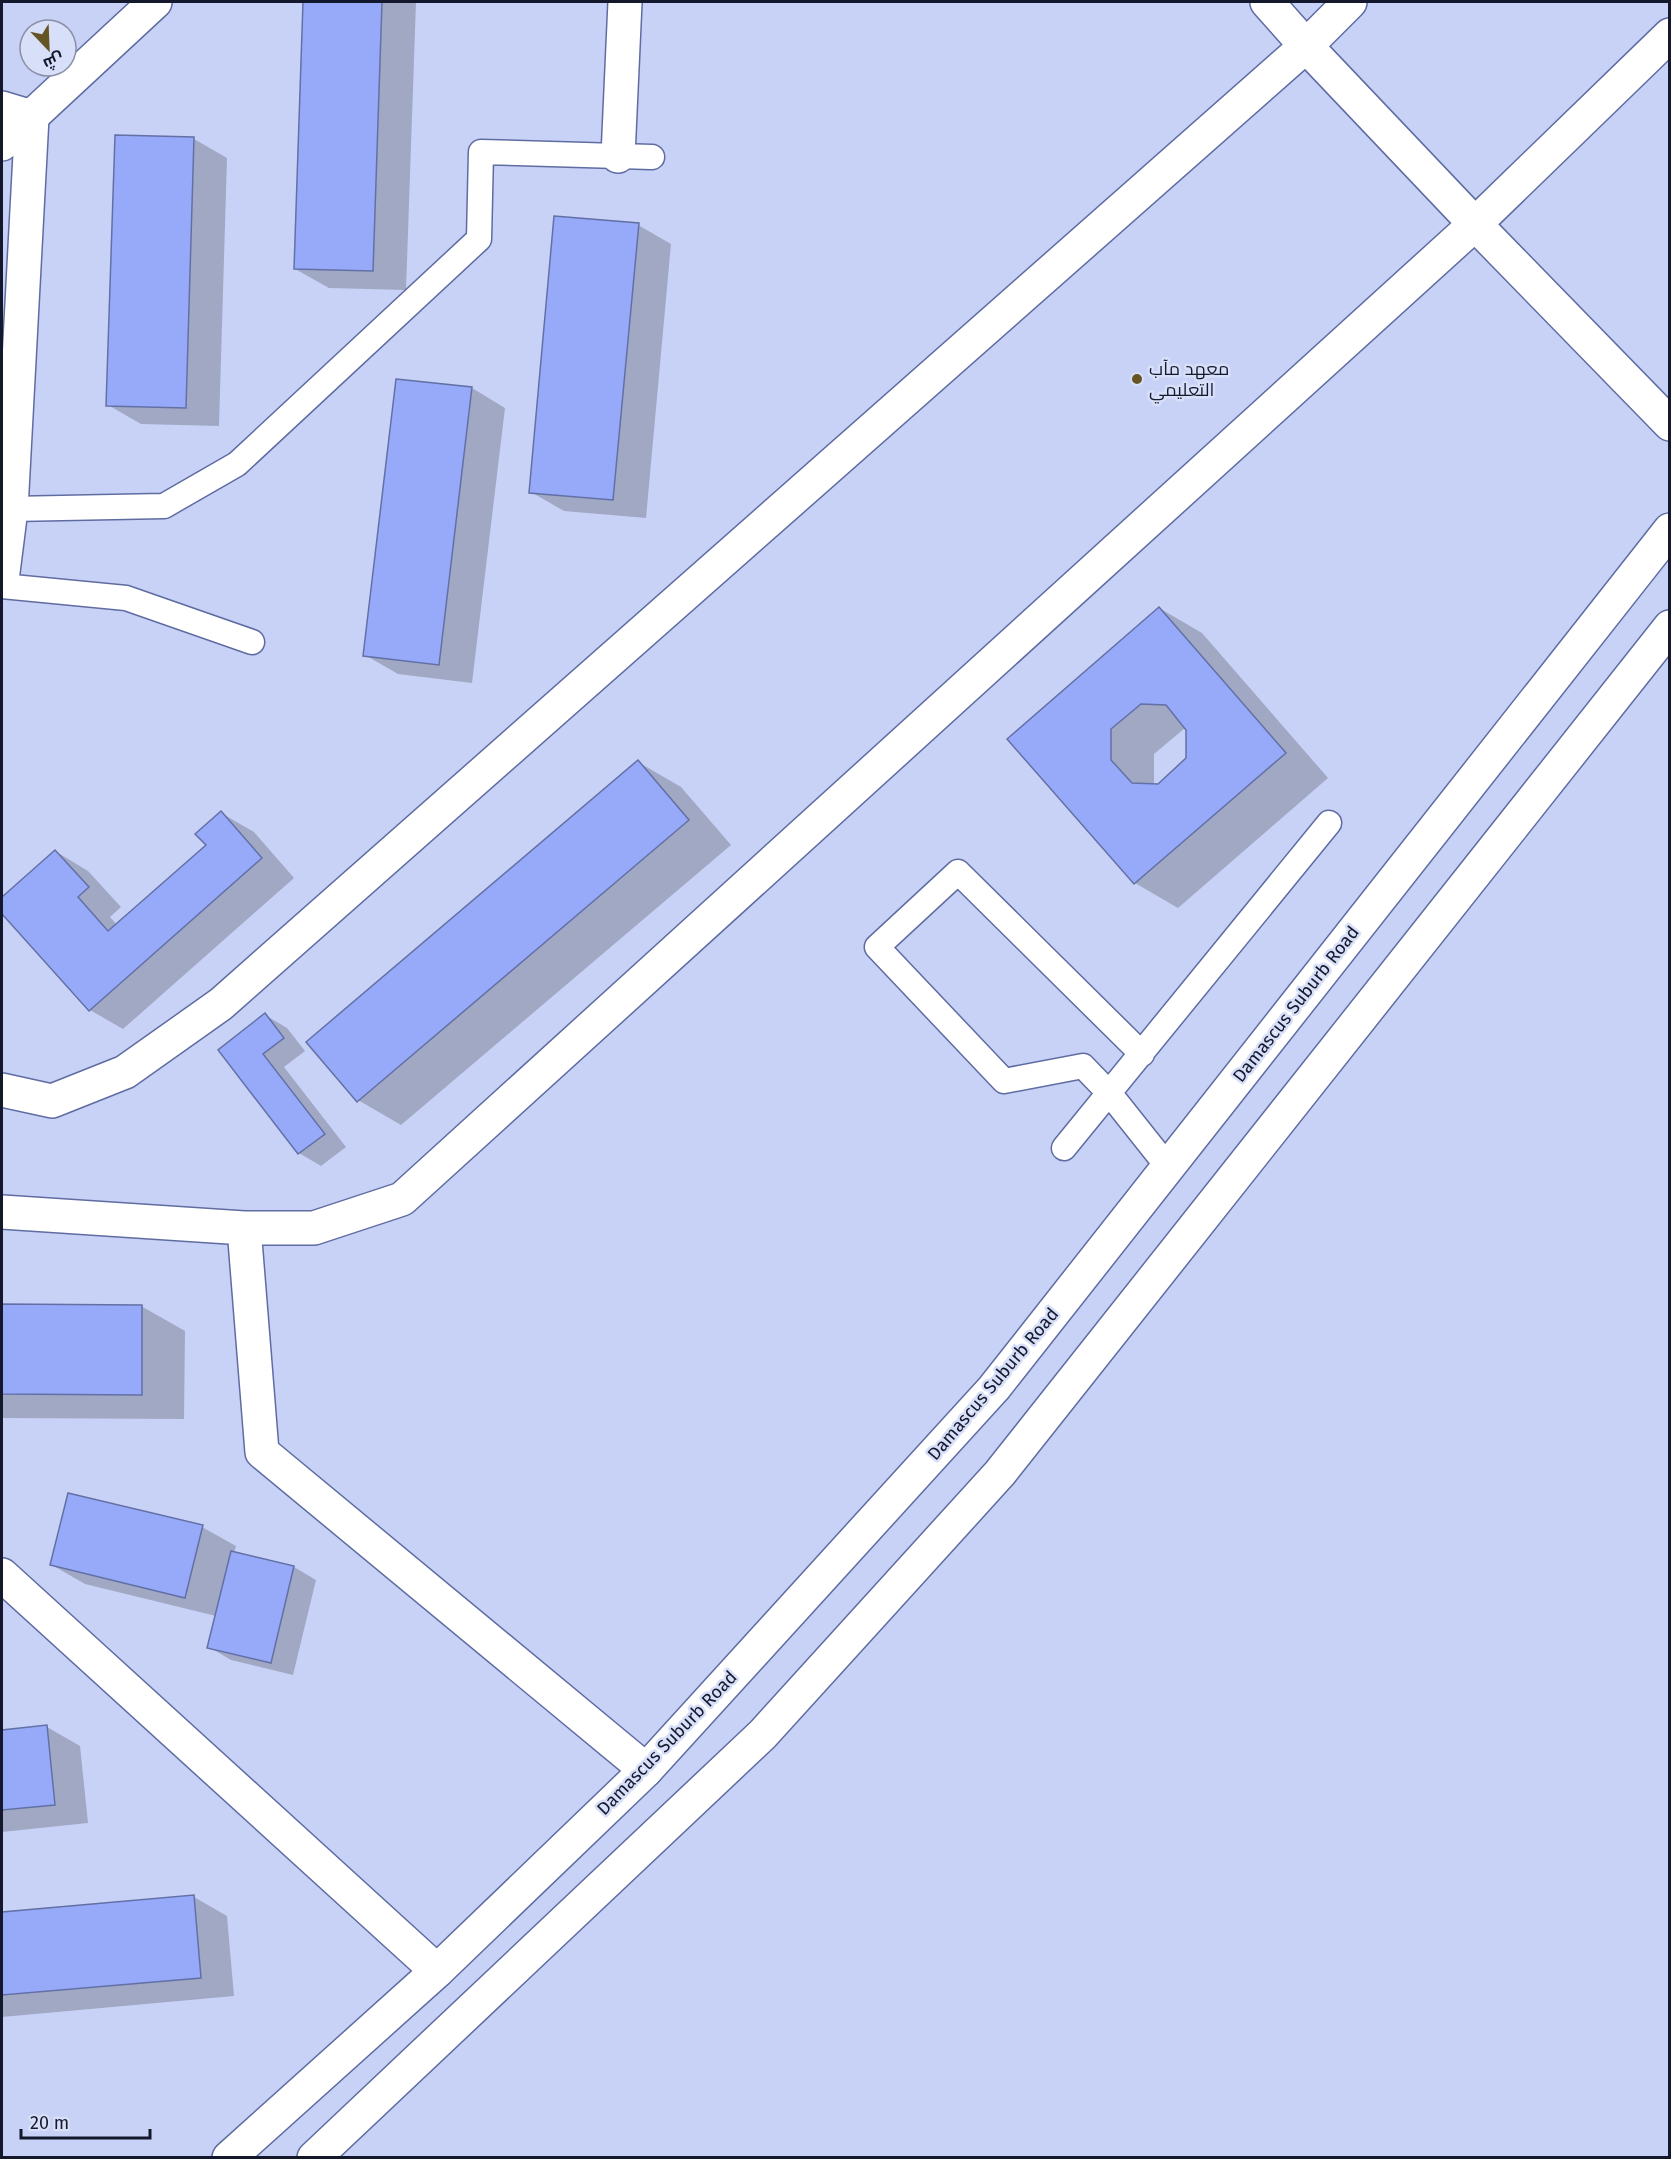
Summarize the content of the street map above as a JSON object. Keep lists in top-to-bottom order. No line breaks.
{"streets":{"street":["Damascus Suburb Road"]},"places":["معهد مآب التعليمي"],"scale_bar":"20 m","north":"bottom right"}
